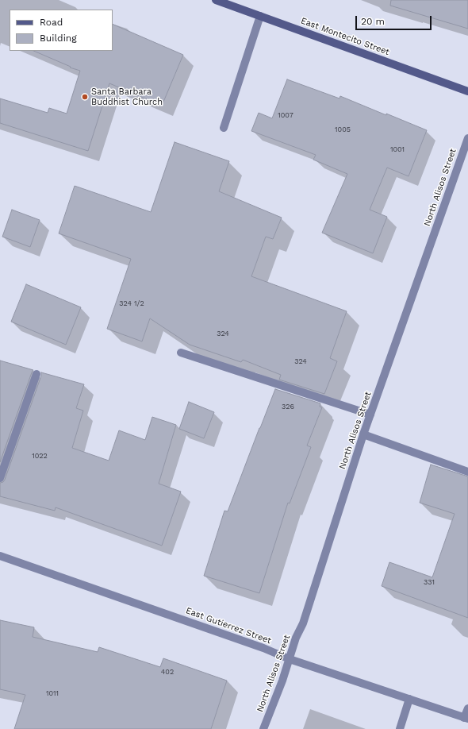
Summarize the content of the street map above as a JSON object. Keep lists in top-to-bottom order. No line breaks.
{"streets":{"main road":["East Montecito Street"],"street":["North Alisos Street","East Gutierrez Street"]},"crossings":[["North Alisos Street","East Gutierrez Street"]],"places":["Santa Barbara Buddhist Church"],"house_numbers":["1007","1005","1001","324 1/2","324","324","326","1022","331","402","1011"],"legend":["Road","Building"],"scale_bar":"20 m"}
